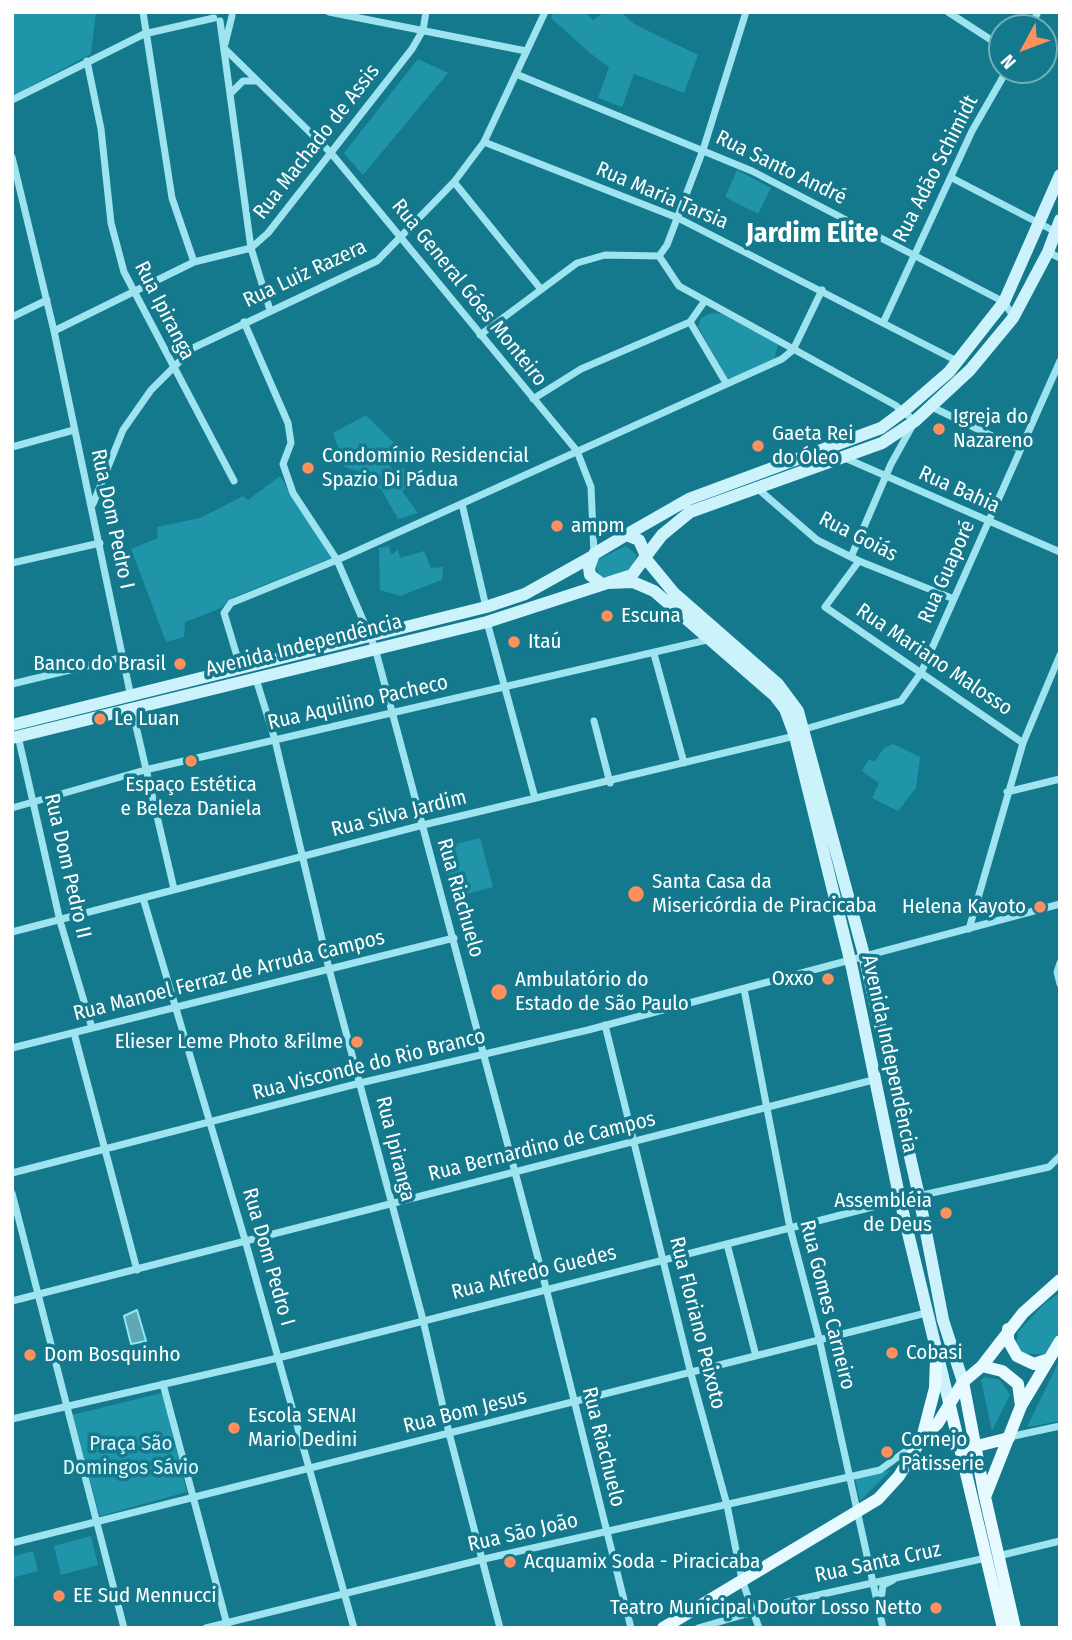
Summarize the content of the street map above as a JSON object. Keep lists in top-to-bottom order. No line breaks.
{"streets":{"main road":["Avenida Independência"],"street":["Rua Machado de Assis","Rua Santo André","Rua Adão Schimidt","Rua Maria Tarsia","Rua Luiz Razera","Rua General Góes Monteiro","Rua Ipiranga","Rua Bahia","Rua Dom Pedro I","Rua Goiás","Rua Guaporé","Rua Mariano Malosso","Rua Aquilino Pacheco","Rua Silva Jardim","Rua Dom Pedro II","Rua Riachuelo","Rua Manoel Ferraz de Arruda Campos","Rua Visconde do Rio Branco","Rua Bernardino de Campos","Rua Alfredo Guedes","Rua Gomes Carneiro","Rua Floriano Peixoto","Rua Bom Jesus","Rua São João","Rua Santa Cruz"]},"crossings":[["Rua Machado de Assis","Rua General Góes Monteiro"],["Rua Machado de Assis","Rua Ipiranga"],["Rua Machado de Assis","Rua Dom Pedro I"],["Rua Santo André","Rua Adão Schimidt"],["Rua Santo André","Rua Luiz Razera"],["Rua Adão Schimidt","Rua Maria Tarsia"],["Rua Maria Tarsia","Rua Luiz Razera"],["Rua Maria Tarsia","Avenida Independência"],["Rua Luiz Razera","Rua General Góes Monteiro"],["Rua Luiz Razera","Rua Ipiranga"],["Rua Luiz Razera","Rua Dom Pedro I"],["Rua Luiz Razera","Rua Riachuelo"],["Rua General Góes Monteiro","Avenida Independência"],["Rua Ipiranga","Avenida Independência"],["Rua Ipiranga","Rua Aquilino Pacheco"],["Rua Ipiranga","Rua Silva Jardim"],["Rua Ipiranga","Rua Manoel Ferraz de Arruda Campos"],["Rua Ipiranga","Rua Visconde do Rio Branco"],["Rua Ipiranga","Rua Bernardino de Campos"],["Rua Ipiranga","Rua Alfredo Guedes"],["Rua Ipiranga","Rua Bom Jesus"],["Rua Ipiranga","Rua São João"],["Rua Bahia","Rua Guaporé"],["Rua Dom Pedro I","Avenida Independência"],["Rua Dom Pedro I","Rua Aquilino Pacheco"],["Rua Dom Pedro I","Rua Silva Jardim"],["Rua Dom Pedro I","Rua Manoel Ferraz de Arruda Campos"],["Rua Dom Pedro I","Rua Visconde do Rio Branco"],["Rua Dom Pedro I","Rua Bernardino de Campos"],["Rua Dom Pedro I","Rua Alfredo Guedes"],["Rua Dom Pedro I","Rua Bom Jesus"],["Rua Dom Pedro I","Rua São João"],["Rua Goiás","Rua Guaporé"],["Rua Goiás","Rua Mariano Malosso"],["Rua Guaporé","Avenida Independência"],["Rua Guaporé","Rua Mariano Malosso"],["Rua Guaporé","Rua Silva Jardim"],["Avenida Independência","Rua Aquilino Pacheco"],["Avenida Independência","Rua Silva Jardim"],["Avenida Independência","Rua Dom Pedro II"],["Avenida Independência","Rua Riachuelo"],["Avenida Independência","Rua Visconde do Rio Branco"],["Avenida Independência","Rua Bernardino de Campos"],["Avenida Independência","Rua Alfredo Guedes"],["Avenida Independência","Rua Bom Jesus"],["Avenida Independência","Rua Santa Cruz"],["Rua Aquilino Pacheco","Rua Dom Pedro II"],["Rua Aquilino Pacheco","Rua Riachuelo"],["Rua Silva Jardim","Rua Dom Pedro II"],["Rua Silva Jardim","Rua Riachuelo"],["Rua Dom Pedro II","Rua Manoel Ferraz de Arruda Campos"],["Rua Riachuelo","Rua Manoel Ferraz de Arruda Campos"],["Rua Riachuelo","Rua Visconde do Rio Branco"],["Rua Riachuelo","Rua Bernardino de Campos"],["Rua Riachuelo","Rua Alfredo Guedes"],["Rua Riachuelo","Rua Bom Jesus"],["Rua Riachuelo","Rua São João"],["Rua Visconde do Rio Branco","Rua Gomes Carneiro"],["Rua Visconde do Rio Branco","Rua Floriano Peixoto"],["Rua Bernardino de Campos","Rua Gomes Carneiro"],["Rua Bernardino de Campos","Rua Floriano Peixoto"],["Rua Alfredo Guedes","Rua Gomes Carneiro"],["Rua Alfredo Guedes","Rua Floriano Peixoto"],["Rua Gomes Carneiro","Rua Bom Jesus"],["Rua Gomes Carneiro","Rua São João"],["Rua Gomes Carneiro","Rua Santa Cruz"],["Rua Floriano Peixoto","Rua Bom Jesus"],["Rua Floriano Peixoto","Rua São João"],["Rua Floriano Peixoto","Rua Santa Cruz"]],"districts":["Jardim Elite"],"parks":["Praça São Domingos Sávio"],"places":["Igreja do Nazareno","Gaeta Rei do Óleo","Condomínio Residencial Spazio Di Pádua","ampm","Escuna","Itaú","Banco do Brasil","Le Luan","Espaço Estética e Beleza Daniela","Santa Casa da Misericórdia de Piracicaba","Helena Kayoto","Oxxo","Ambulatório do Estado de São Paulo","Elieser Leme Photo &Filme","Assembléia de Deus","Cobasi","Dom Bosquinho","Escola SENAI Mario Dedini","Cornejo Pâtisserie","Acquamix Soda - Piracicaba","EE Sud Mennucci","Teatro Municipal Doutor Losso Netto"],"north":"bottom left"}
